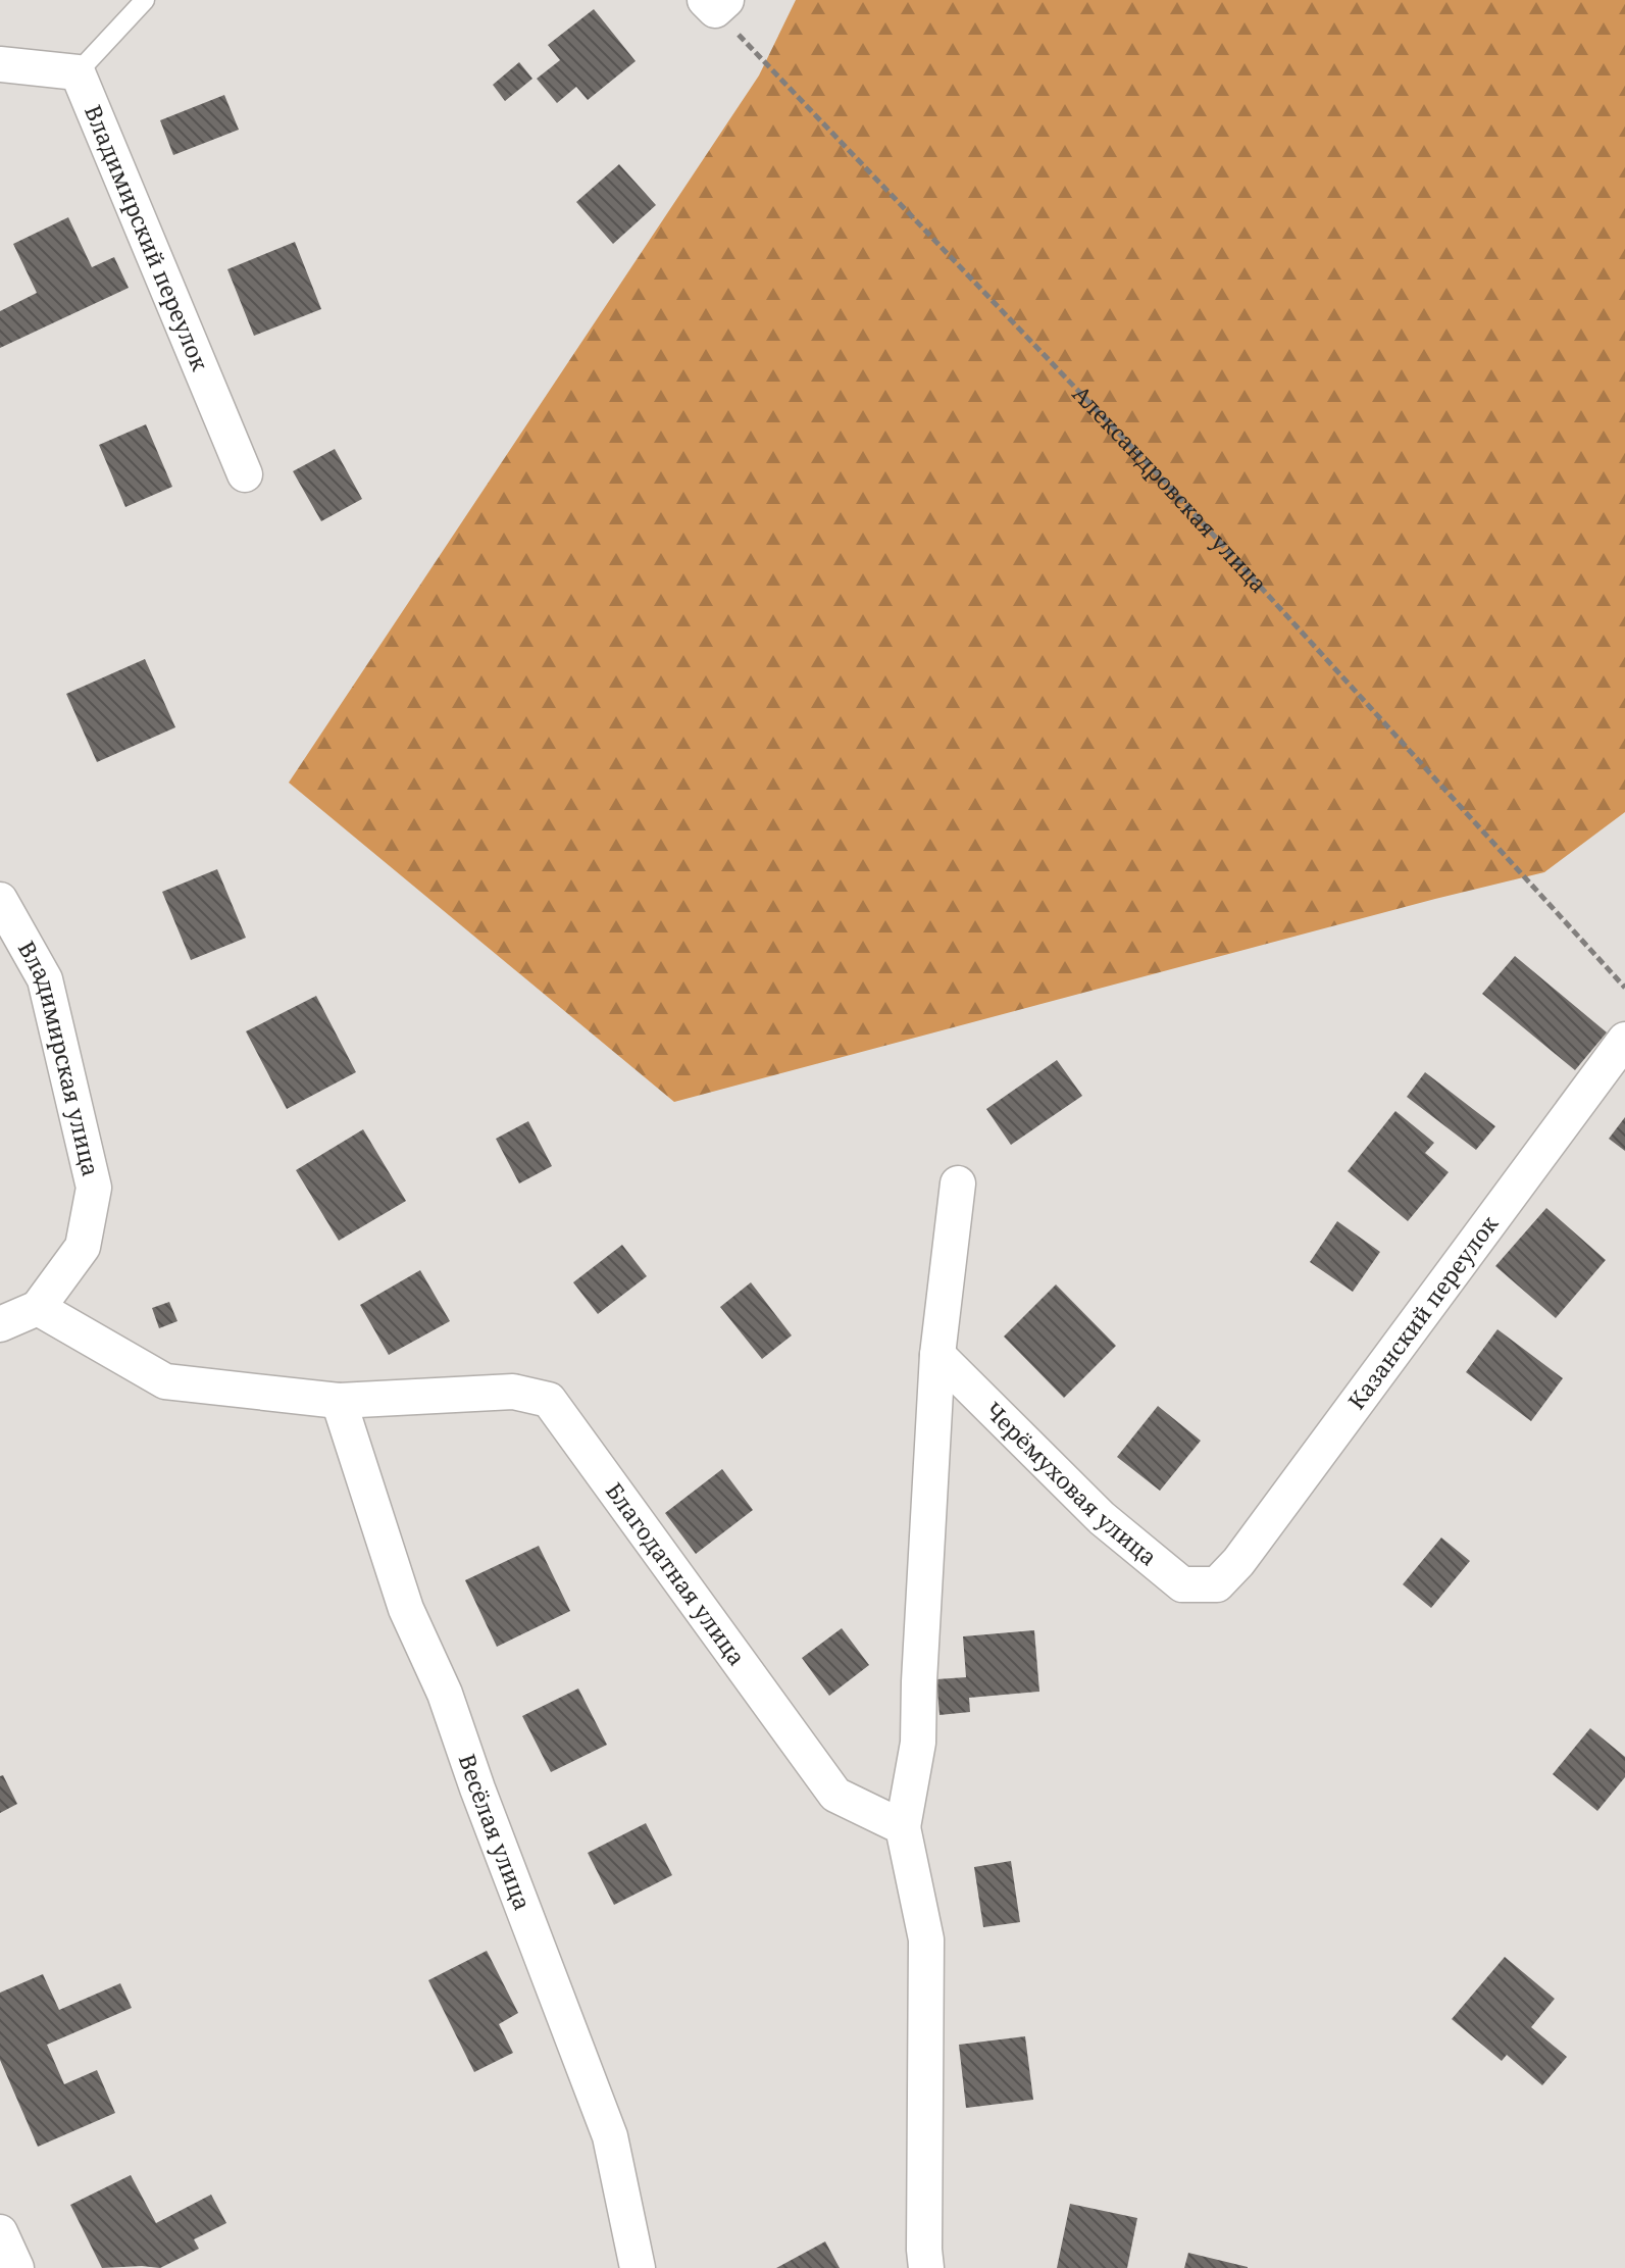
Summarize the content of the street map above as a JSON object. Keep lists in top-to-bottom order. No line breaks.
{"streets":{"street":["Владимирский переулок","Владимирская улица","Казанский переулок","Черёмуховая улица","Благодатная улица","Весёлая улица"],"path":["Александровская улица"]},"crossings":[["Владимирская улица","Благодатная улица"],["Казанский переулок","Черёмуховая улица"],["Благодатная улица","Весёлая улица"]]}
